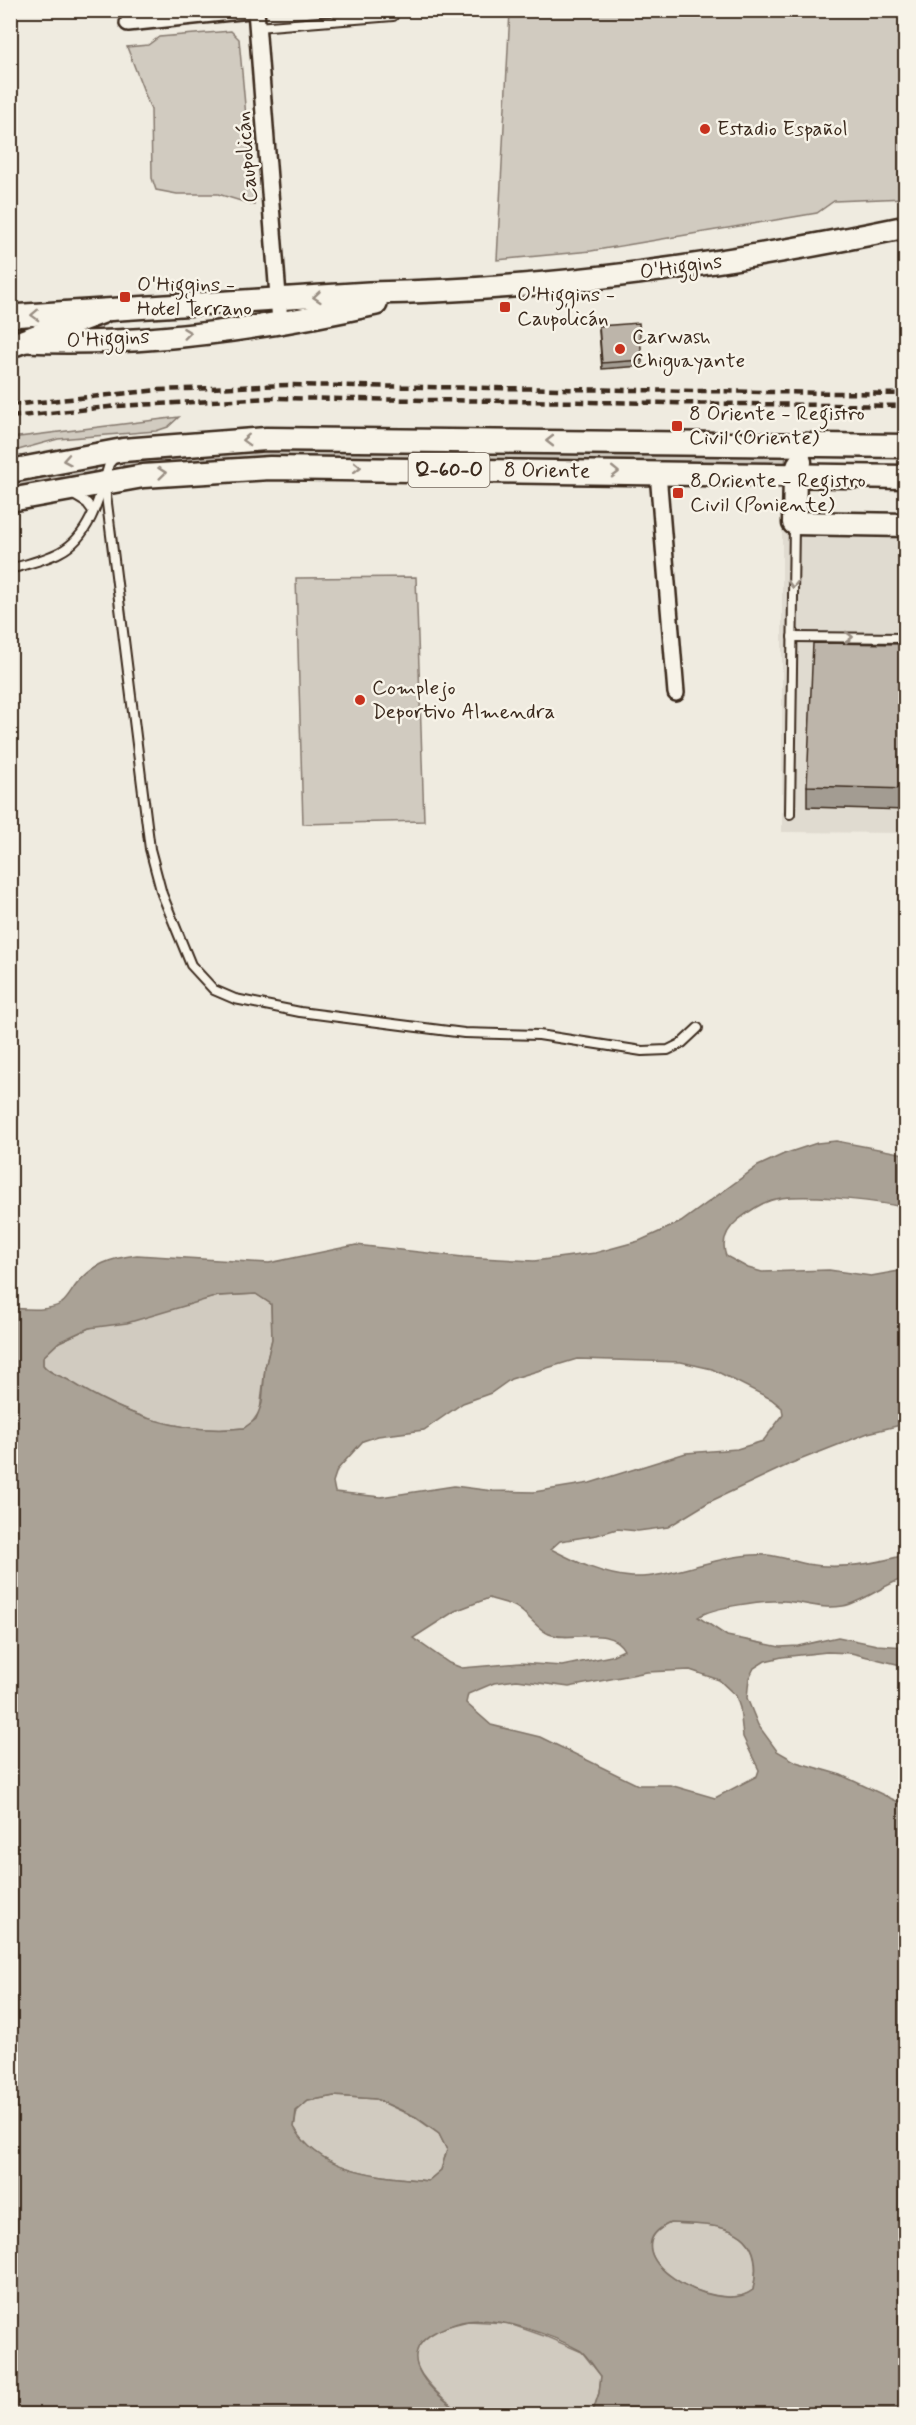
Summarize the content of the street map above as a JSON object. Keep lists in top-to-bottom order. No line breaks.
{"streets":{"main road":["O'Higgins","Q-60-O","8 Oriente"],"street":["Caupolicán"]},"crossings":[["Caupolicán","O'Higgins"]],"places":{"other":["Estadio Español","Carwash Chiguayante","Complejo Deportivo Almendra"],"transit":["O'Higgins - Hotel Terrano","O'Higgins - Caupolicán","8 Oriente - Registro Civil (Oriente)","8 Oriente - Registro Civil (Poniente)"]}}
